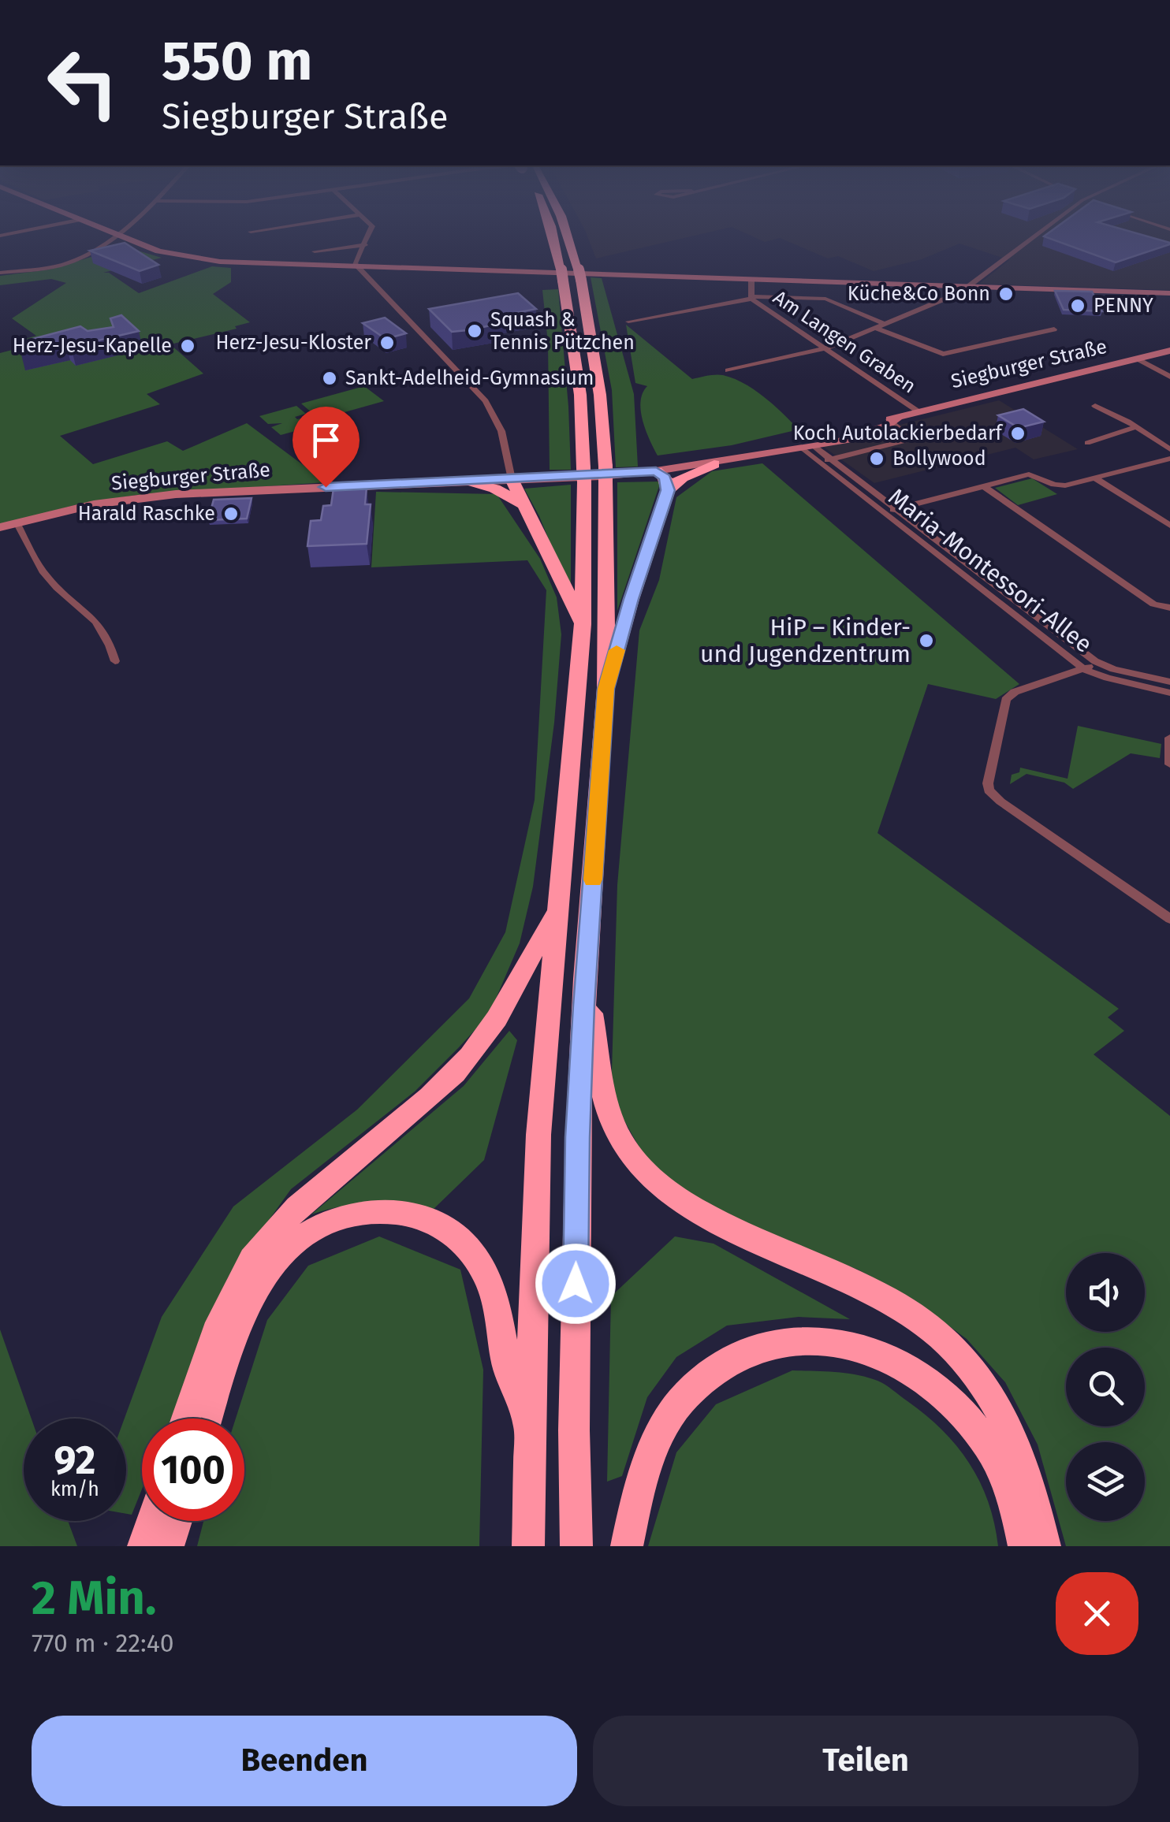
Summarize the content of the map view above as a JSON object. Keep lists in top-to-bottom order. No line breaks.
{"streets":{"street":["Am Langen Graben","Siegburger Straße","Maria-Montessori-Allee"]},"crossings":[["Am Langen Graben","Siegburger Straße"],["Siegburger Straße","Maria-Montessori-Allee"]],"places":["Küche&Co Bonn","PENNY","Squash & Tennis Pützchen","Herz-Jesu-Kloster","Herz-Jesu-Kapelle","Sankt-Adelheid-Gymnasium","Koch Autolackierbedarf","Bollywood","Harald Raschke","HiP – Kinder- und Jugendzentrum"],"page":{"turn":["550 m","Siegburger Straße"],"speed":"92 km/h","limit":"100","heading":["2 Min.","770 m · 22:40"],"buttons":["Beenden","Teilen"]}}
